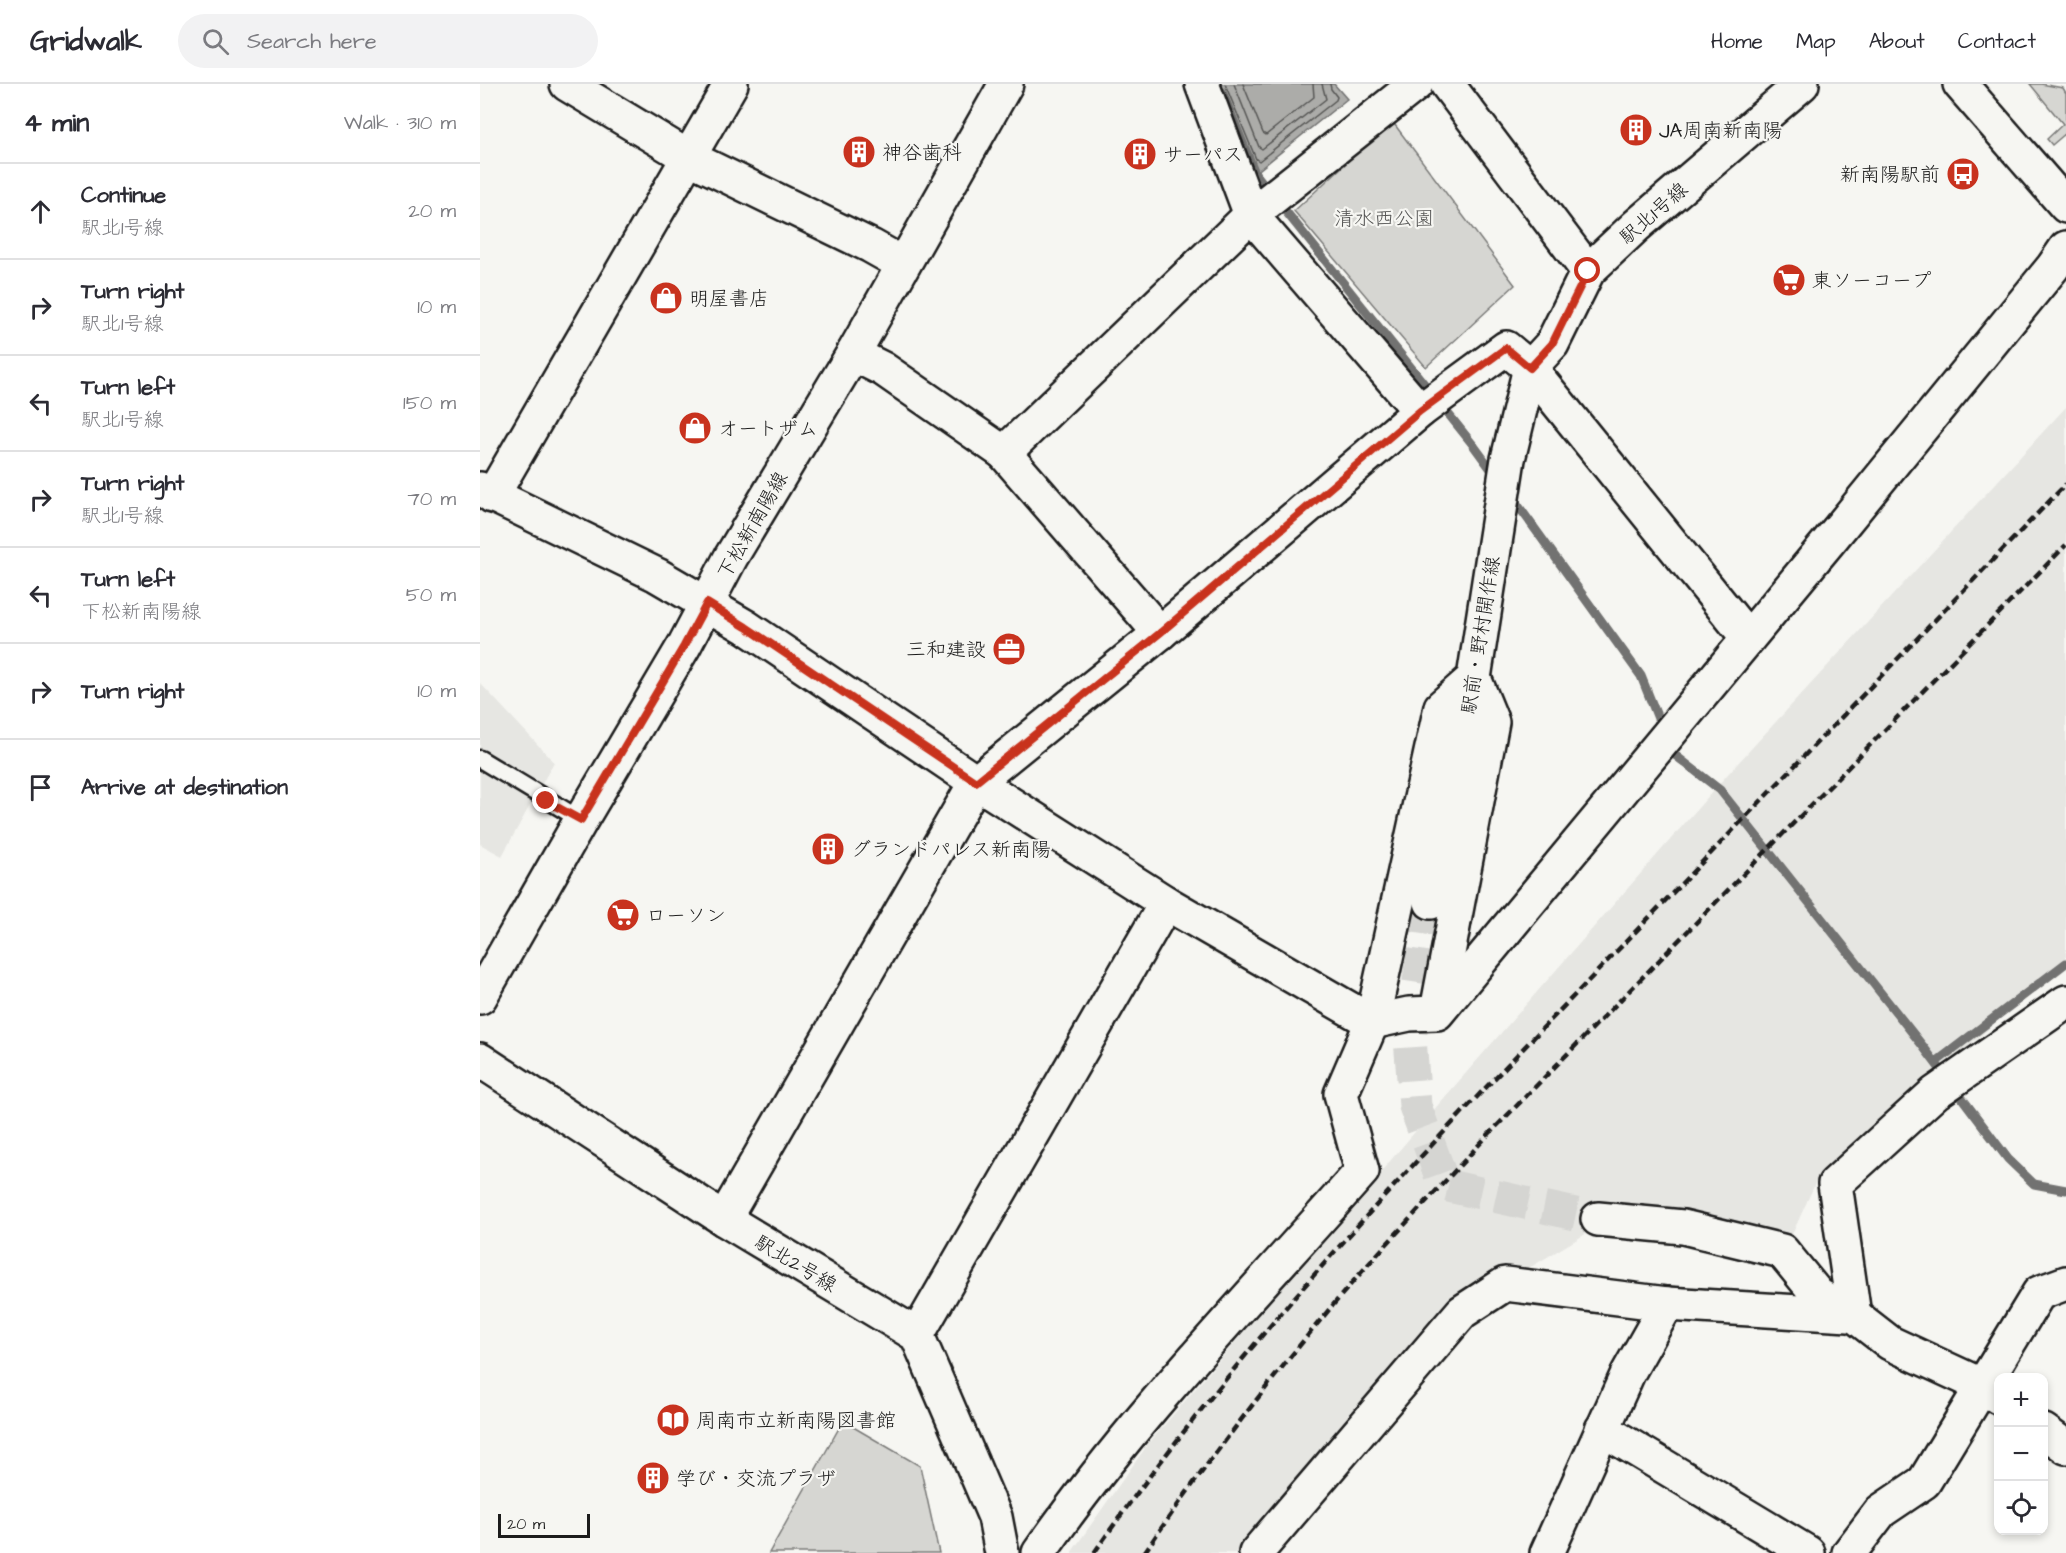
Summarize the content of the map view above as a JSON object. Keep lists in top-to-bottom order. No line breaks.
{"streets":{"street":["駅北1号線","下松新南陽線","駅前・野村開作線","駅北2号線"]},"crossings":[["駅北1号線","駅前・野村開作線"]],"parks":["清水西公園"],"places":{"building":["JA周南新南陽","神谷歯科","サーパス","グランドパレス新南陽","学び・交流プラザ"],"bus stop":["新南陽駅前"],"supermarket":["東ソーコープ","ローソン"],"shop":["明屋書店","オートザム"],"office":["三和建設"],"library":["周南市立新南陽図書館"]},"scale_bar":"20 m","page":{"header":"Gridwalk","search":"Search here","nav":["Home","Map","About","Contact"],"heading":["4 min","Walk · 310 m"],"list":[["Continue","駅北1号線","20 m"],["Turn right","駅北1号線","10 m"],["Turn left","駅北1号線","150 m"],["Turn right","駅北1号線","70 m"],["Turn left","下松新南陽線","50 m"],["Turn right","10 m"],"Arrive at destination"],"map_buttons":["+","−"],"scale":"20 m"}}
